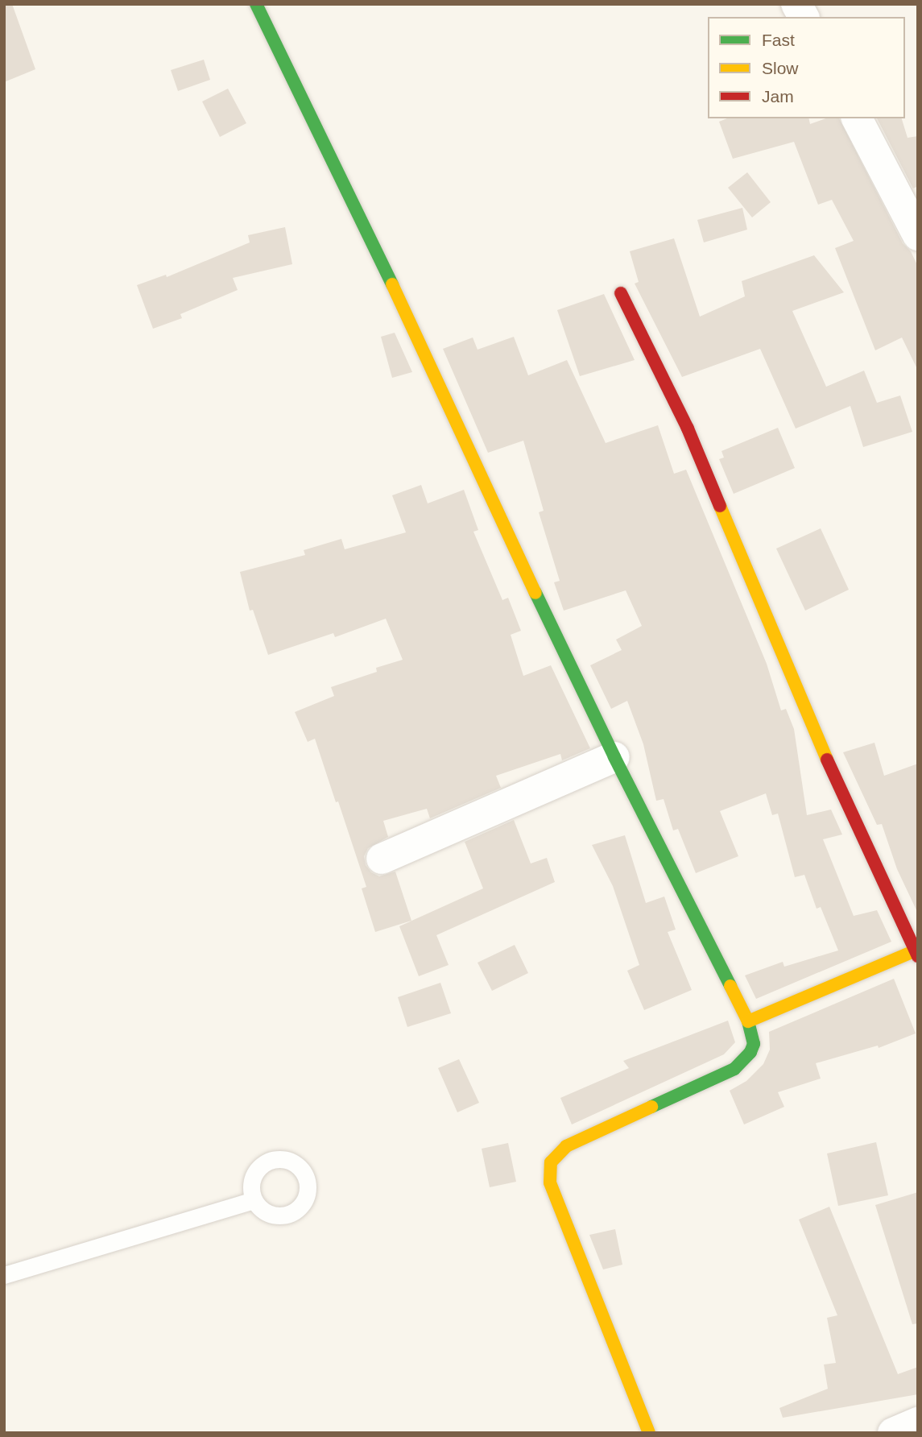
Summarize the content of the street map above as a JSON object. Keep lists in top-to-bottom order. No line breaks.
{"legend":["Fast","Slow","Jam"]}
